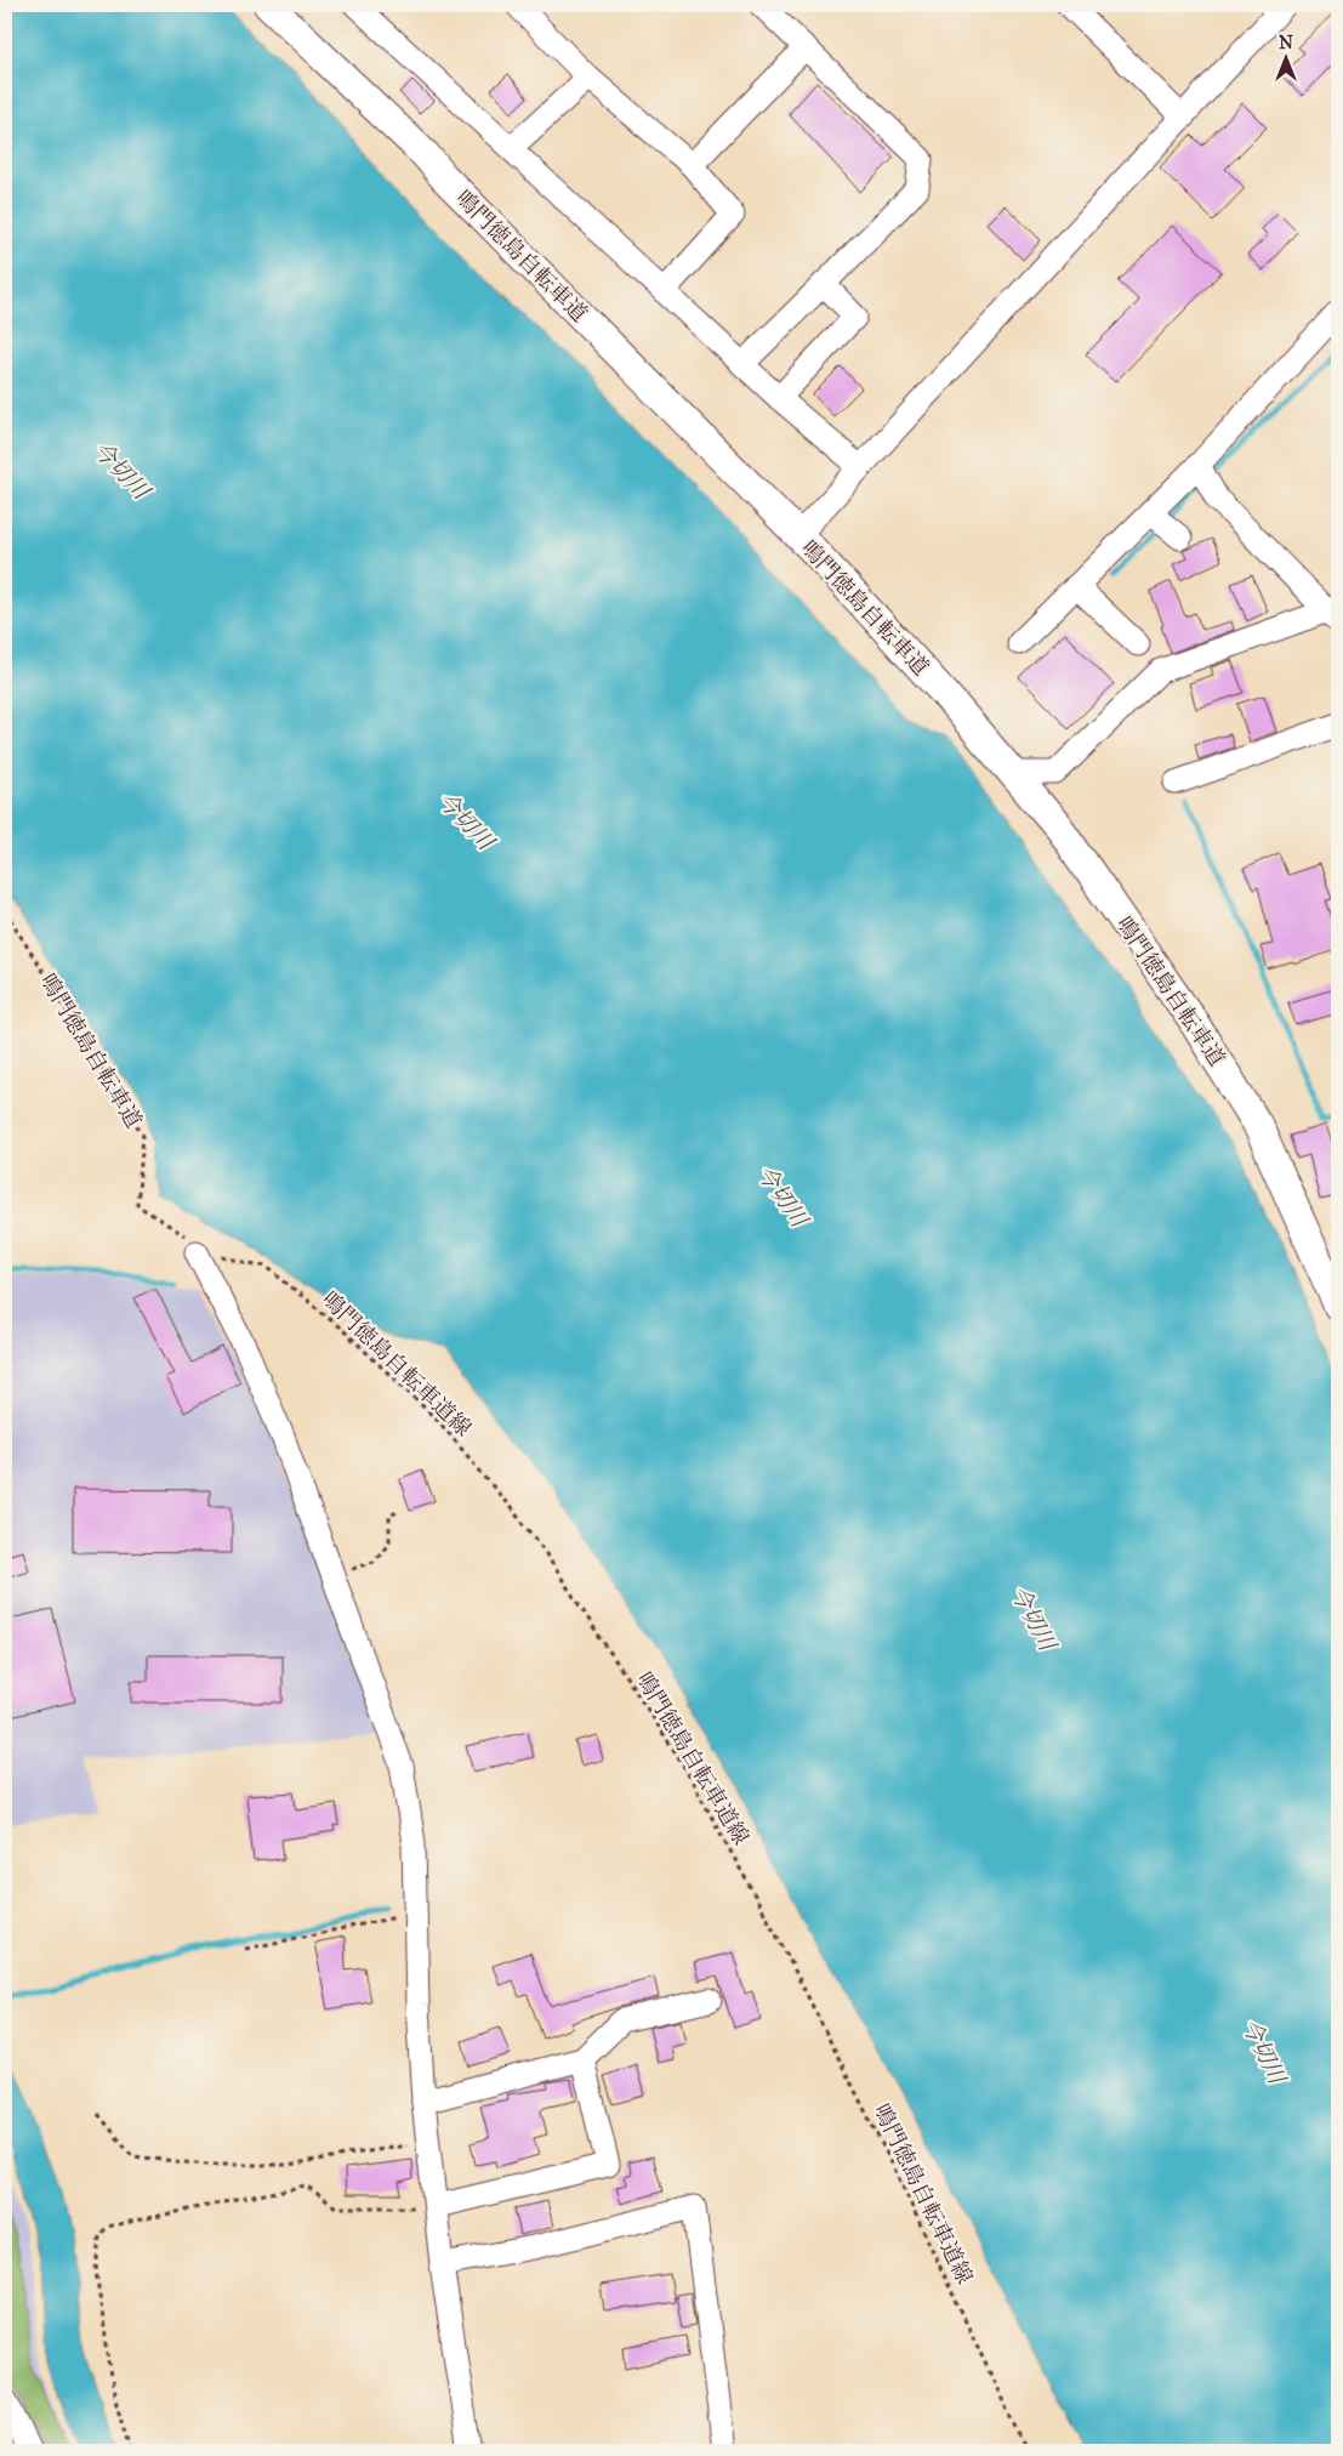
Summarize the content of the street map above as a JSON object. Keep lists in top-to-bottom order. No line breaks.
{"streets":{"main road":["鳴門徳島自転車道"],"path":["鳴門徳島自転車道線"]},"crossings":[["鳴門徳島自転車道","鳴門徳島自転車道線"]],"water":["今切川"],"north":"top"}
